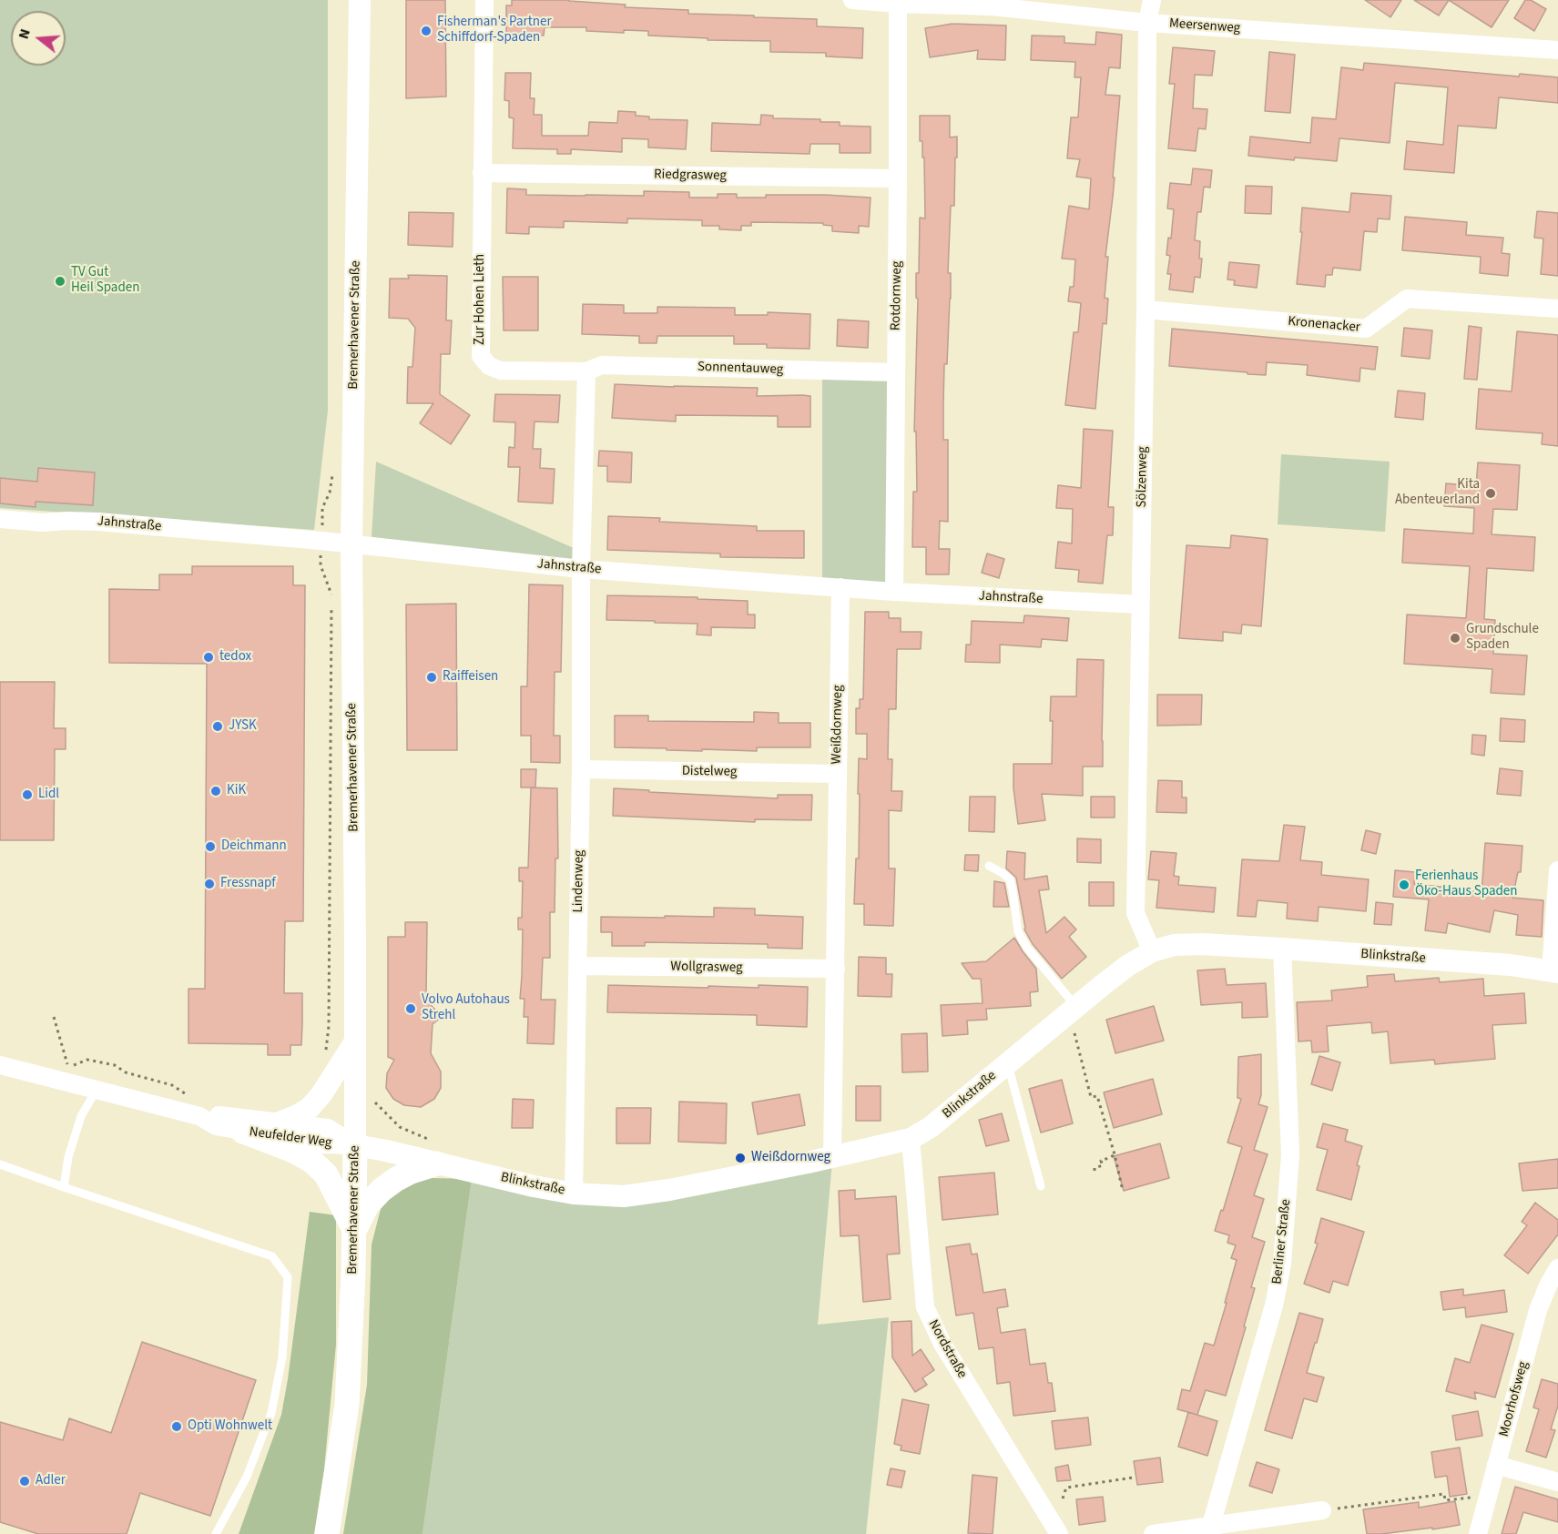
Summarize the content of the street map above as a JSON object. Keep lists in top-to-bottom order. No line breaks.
{"streets":{"main road":["Bremerhavener Straße"],"street":["Meersenweg","Riedgrasweg","Rotdornweg","Zur Hohen Lieth","Kronenacker","Sonnentauweg","Sölzenweg","Jahnstraße","Weißdornweg","Distelweg","Lindenweg","Blinkstraße","Wollgrasweg","Neufelder Weg","Berliner Straße","Nordstraße","Moorhofsweg"]},"crossings":[["Meersenweg","Rotdornweg"],["Meersenweg","Sölzenweg"],["Riedgrasweg","Rotdornweg"],["Riedgrasweg","Zur Hohen Lieth"],["Rotdornweg","Sonnentauweg"],["Rotdornweg","Jahnstraße"],["Zur Hohen Lieth","Sonnentauweg"],["Bremerhavener Straße","Jahnstraße"],["Bremerhavener Straße","Blinkstraße"],["Bremerhavener Straße","Neufelder Weg"],["Kronenacker","Sölzenweg"],["Sölzenweg","Jahnstraße"],["Sölzenweg","Blinkstraße"],["Jahnstraße","Weißdornweg"],["Jahnstraße","Lindenweg"],["Weißdornweg","Distelweg"],["Weißdornweg","Blinkstraße"],["Weißdornweg","Wollgrasweg"],["Distelweg","Lindenweg"],["Lindenweg","Blinkstraße"],["Lindenweg","Wollgrasweg"],["Blinkstraße","Neufelder Weg"],["Blinkstraße","Berliner Straße"],["Blinkstraße","Nordstraße"]],"places":["Fisherman's Partner Schiffdorf-Spaden","TV Gut Heil Spaden","Kita Abenteuerland","Grundschule Spaden","tedox","Raiffeisen","JYSK","KiK","Lidl","Deichmann","Fressnapf","Ferienhaus Öko-Haus Spaden","Volvo Autohaus Strehl","Weißdornweg","Opti Wohnwelt","Adler"],"north":"left"}
